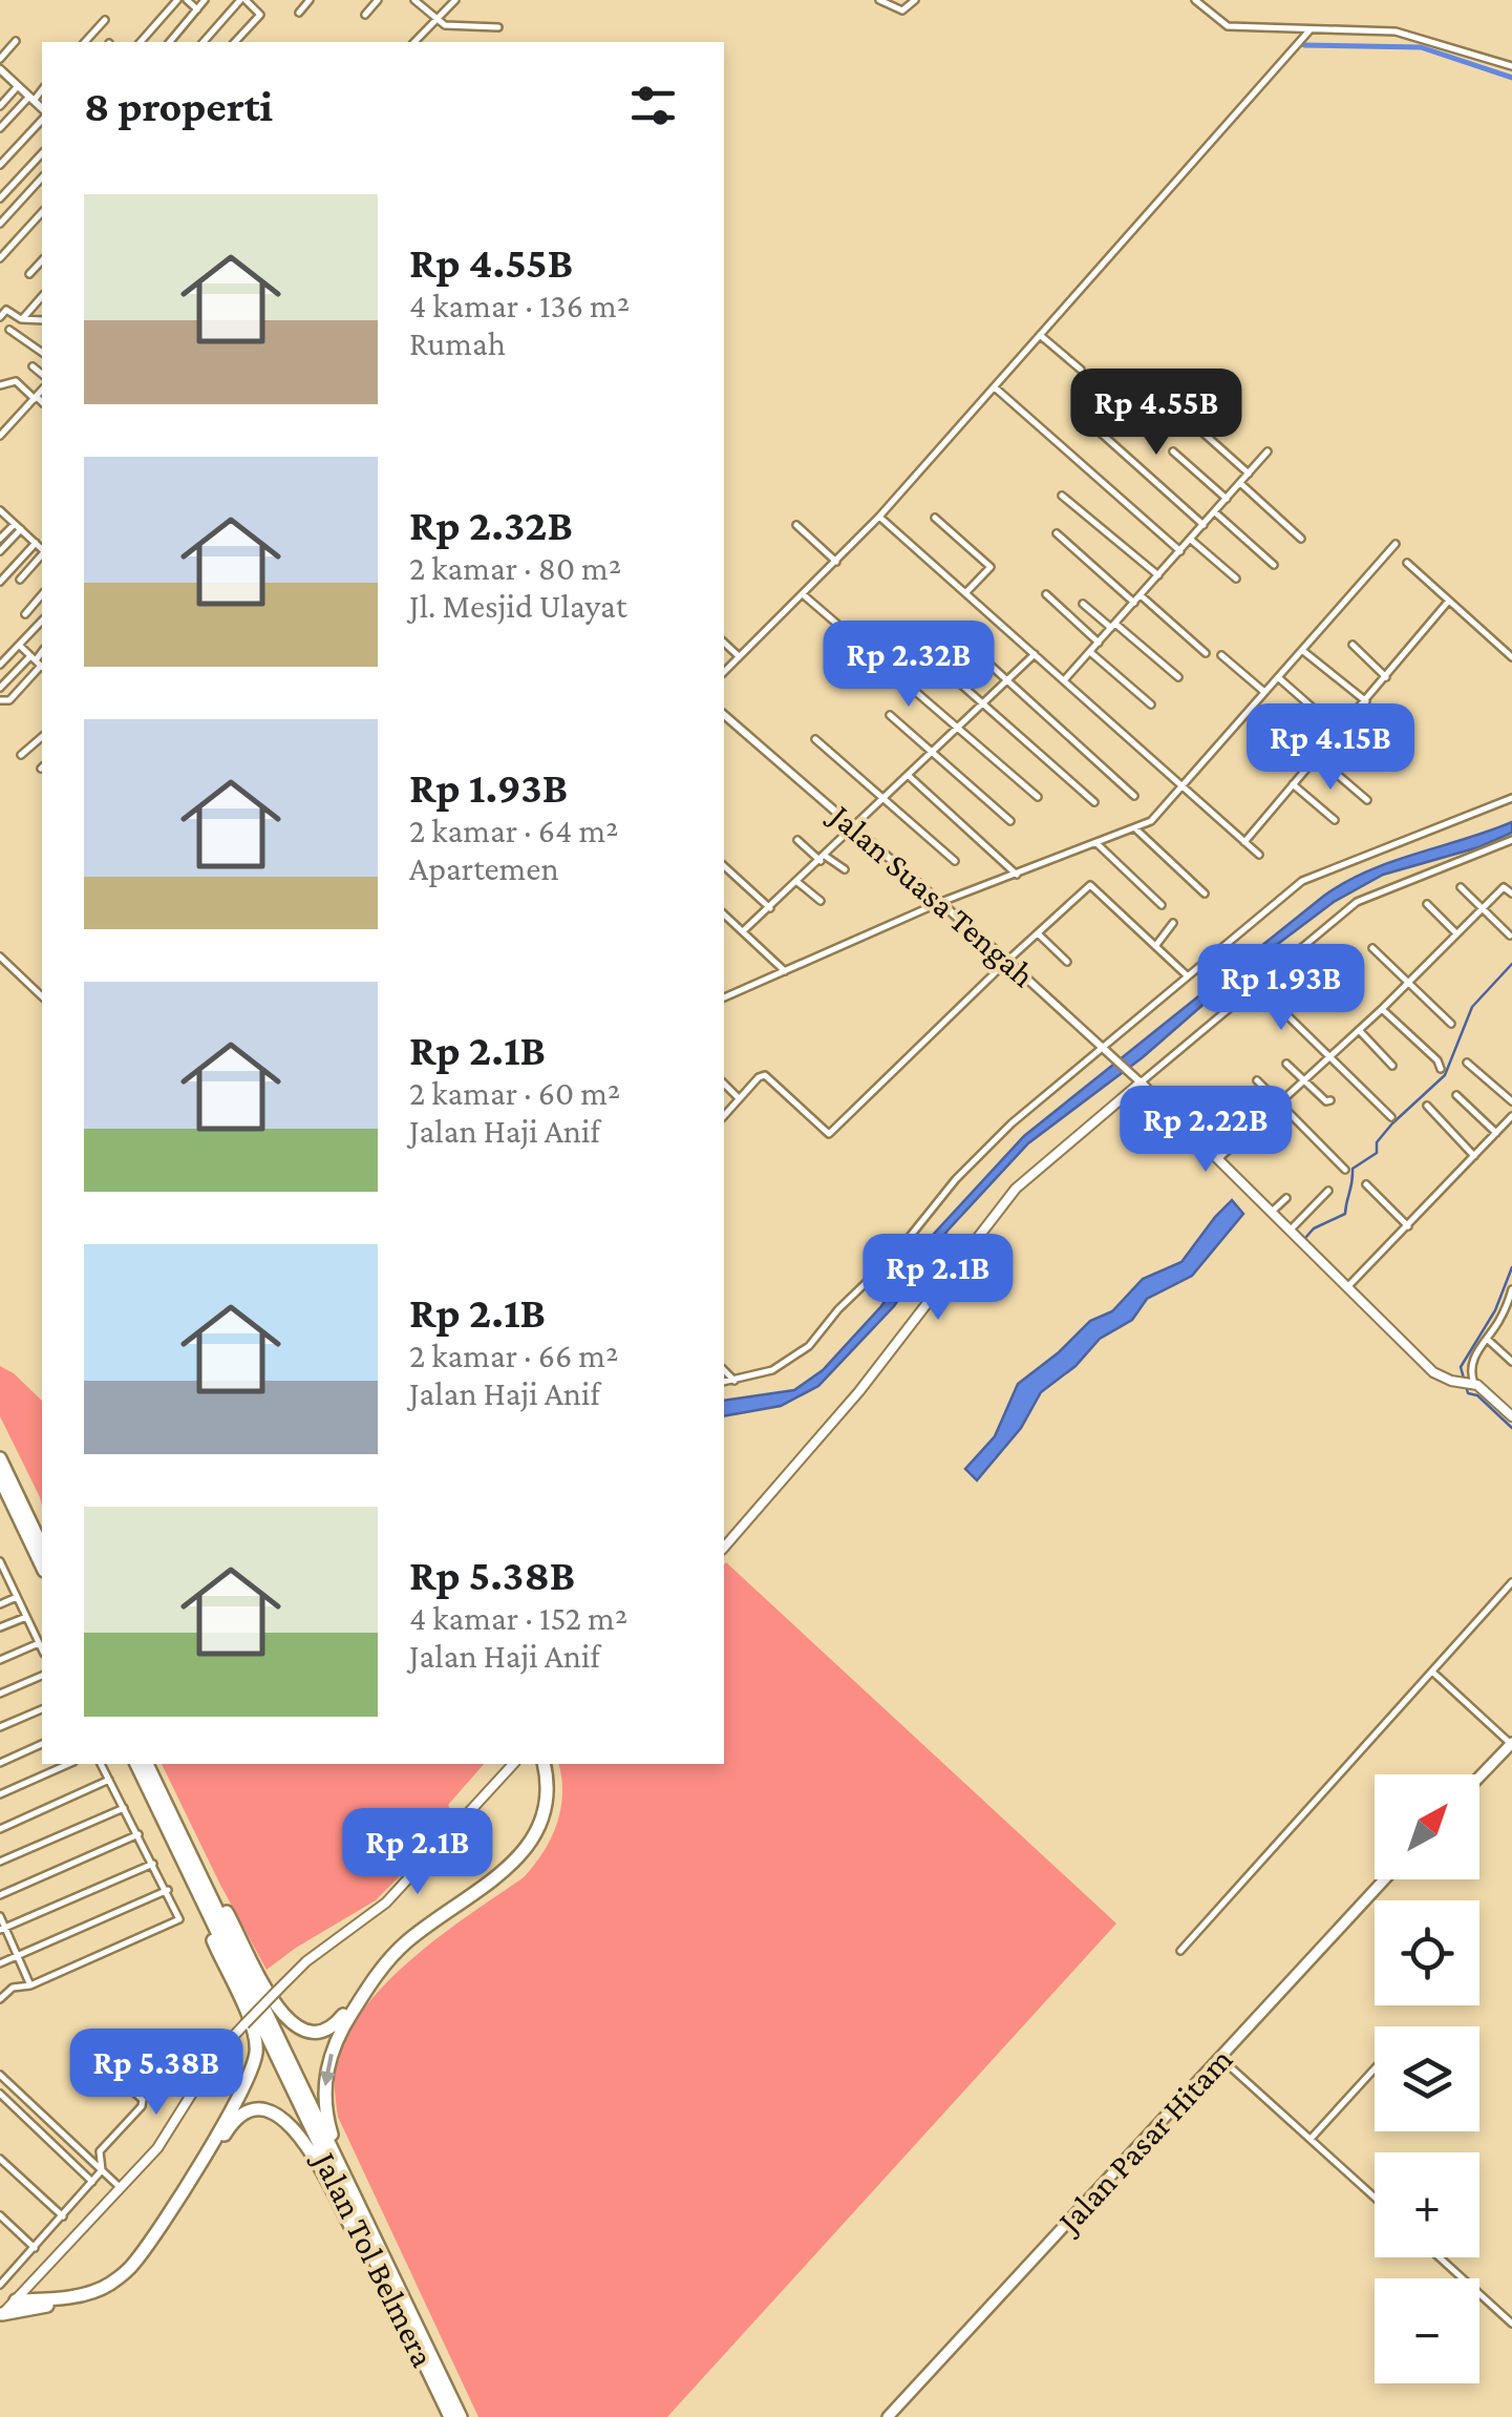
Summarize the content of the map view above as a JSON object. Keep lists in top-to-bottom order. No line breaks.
{"streets":{"highway":["Jalan Tol Belmera"],"main road":["Jalan Pasar Hitam"],"street":["Jalan Suasa Tengah"]},"north":"top right","page":{"heading":"8 properti","list":[{"name":"Rp 4.55B","note":"4 kamar · 136 m² · Rumah"},{"name":"Rp 2.32B","note":"2 kamar · 80 m² · Jl. Mesjid Ulayat"},{"name":"Rp 1.93B","note":"2 kamar · 64 m² · Apartemen"},{"name":"Rp 2.1B","note":"2 kamar · 60 m² · Jalan Haji Anif"},{"name":"Rp 2.1B","note":"2 kamar · 66 m² · Jalan Haji Anif"},{"name":"Rp 5.38B","note":"4 kamar · 152 m² · Jalan Haji Anif"}],"price":["Rp 4.55B","Rp 2.32B","Rp 4.15B","Rp 1.93B","Rp 2.22B","Rp 2.1B","Rp 2.1B","Rp 5.38B"],"map_buttons":["+","−"]}}
